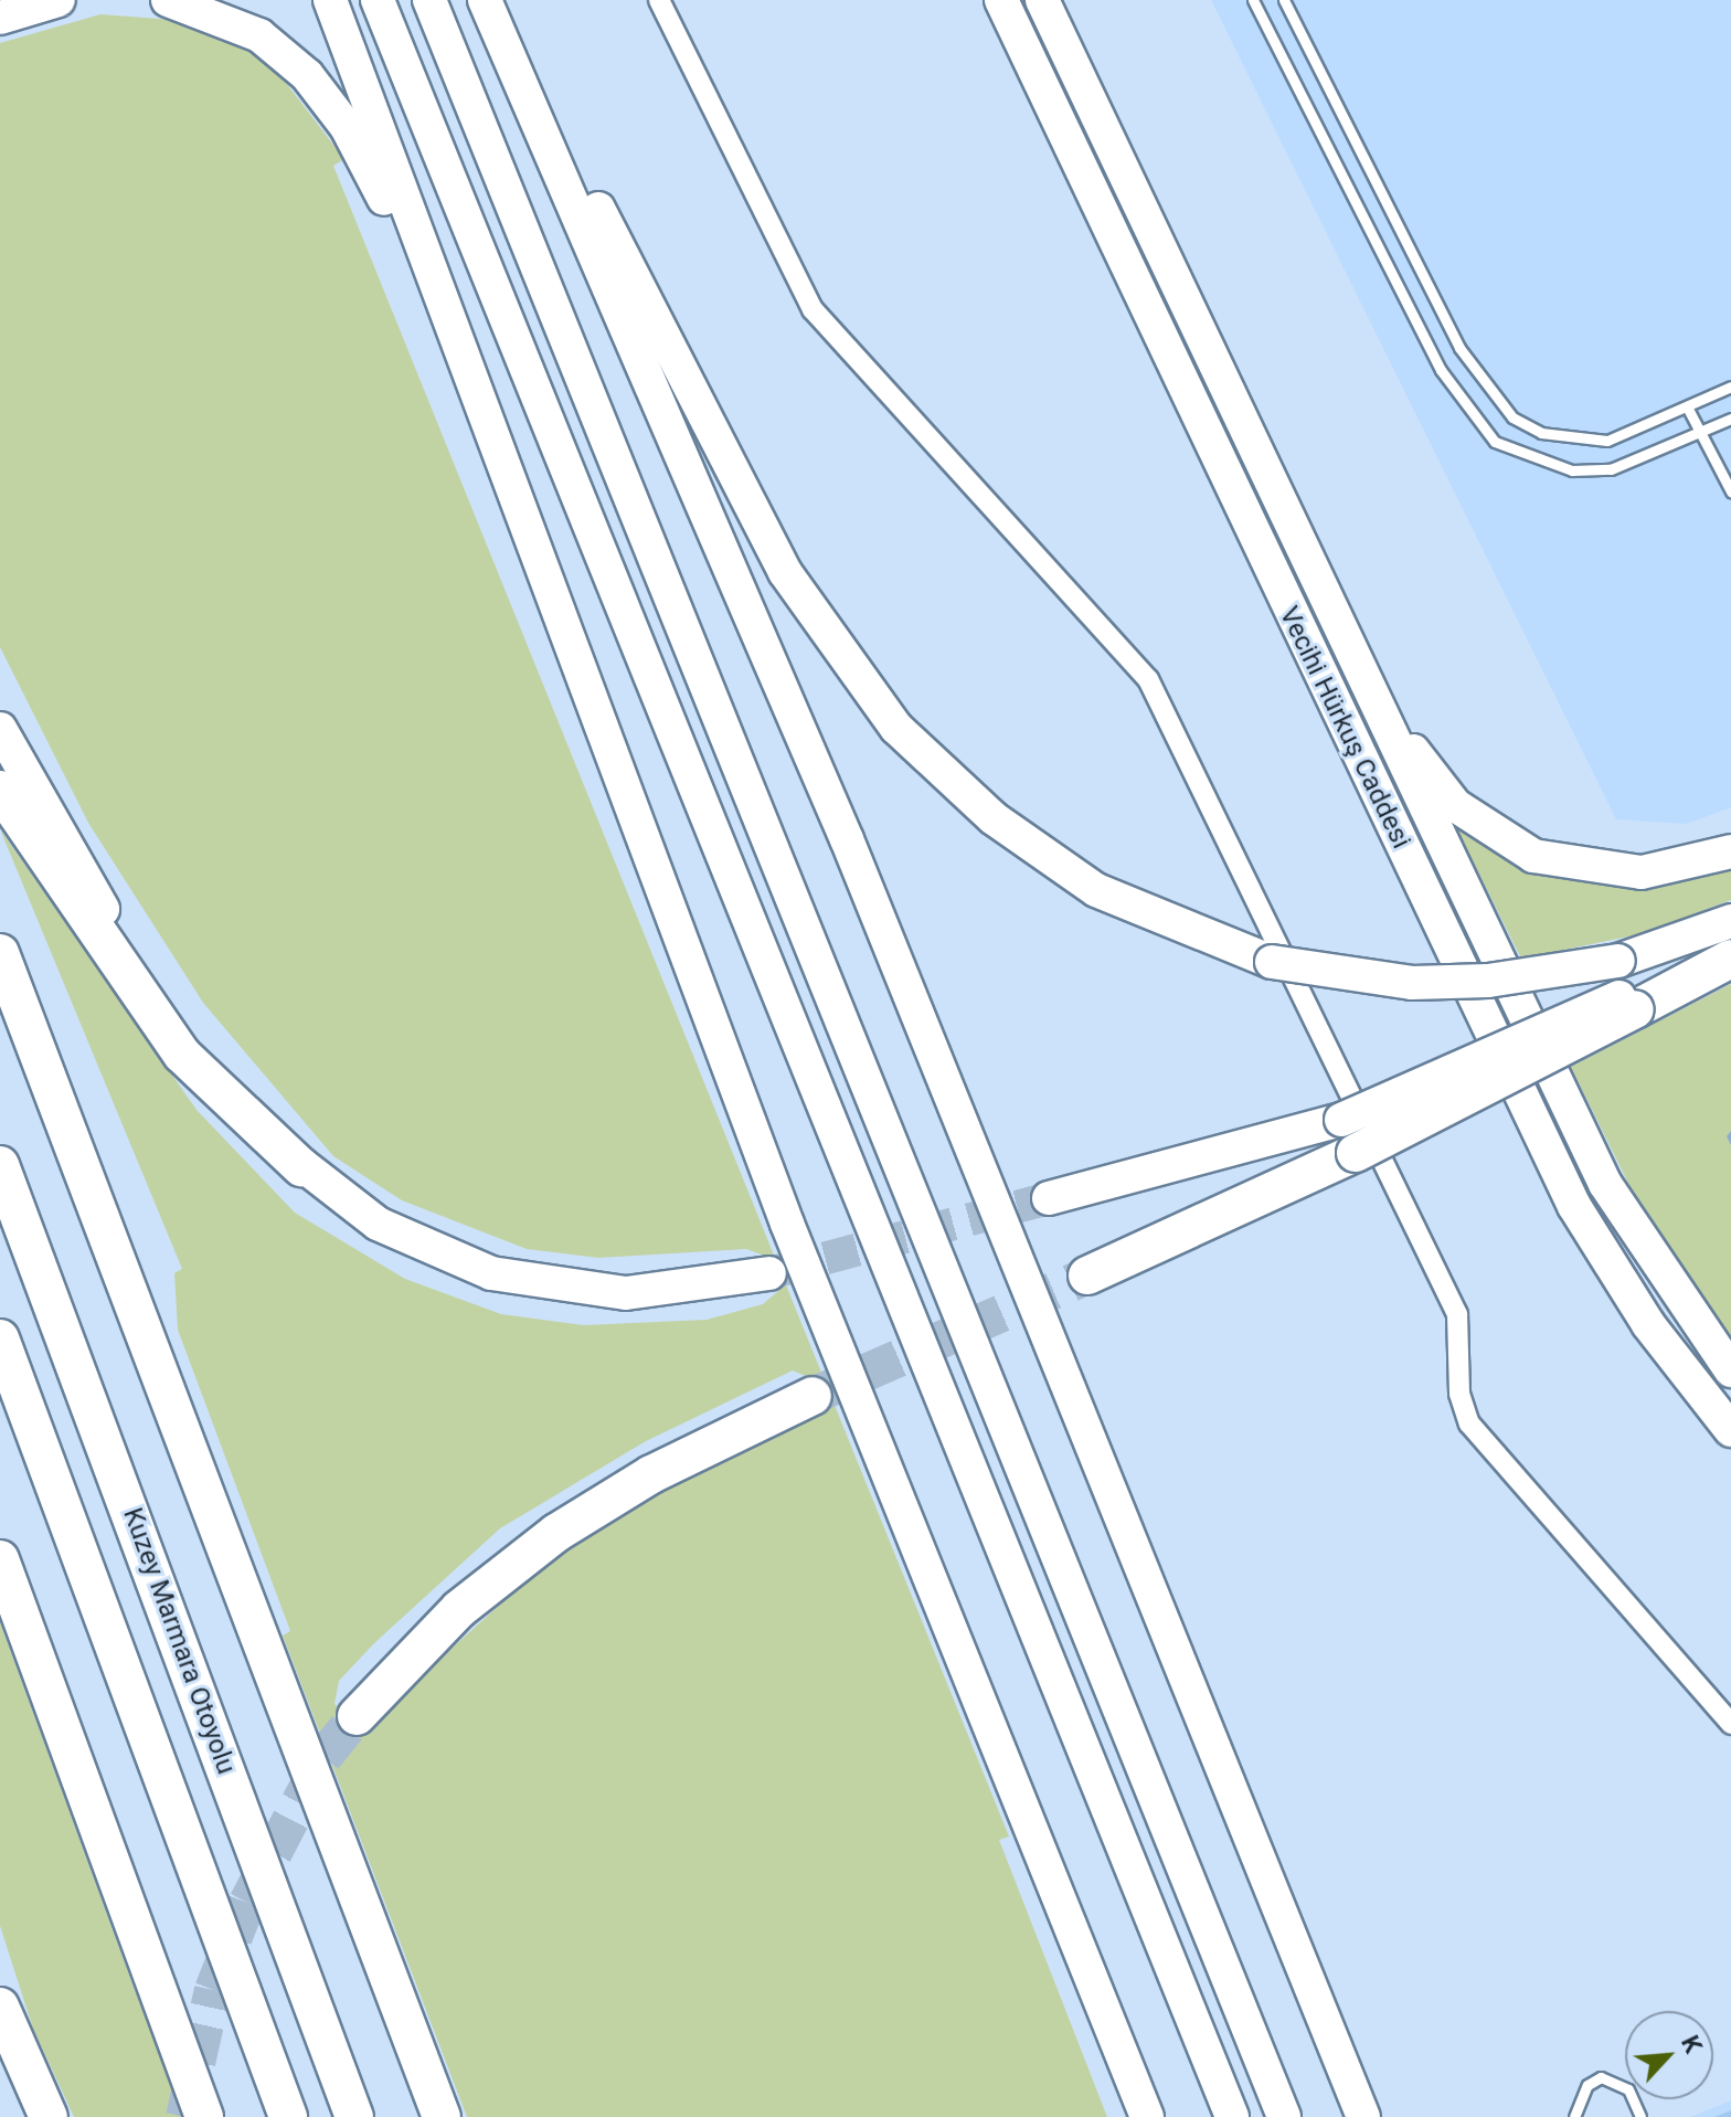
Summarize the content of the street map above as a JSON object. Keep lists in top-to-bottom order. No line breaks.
{"streets":{"highway":["Kuzey Marmara Otoyolu"],"main road":["Vecihi Hürkuş Caddesi"]},"north":"top right"}
